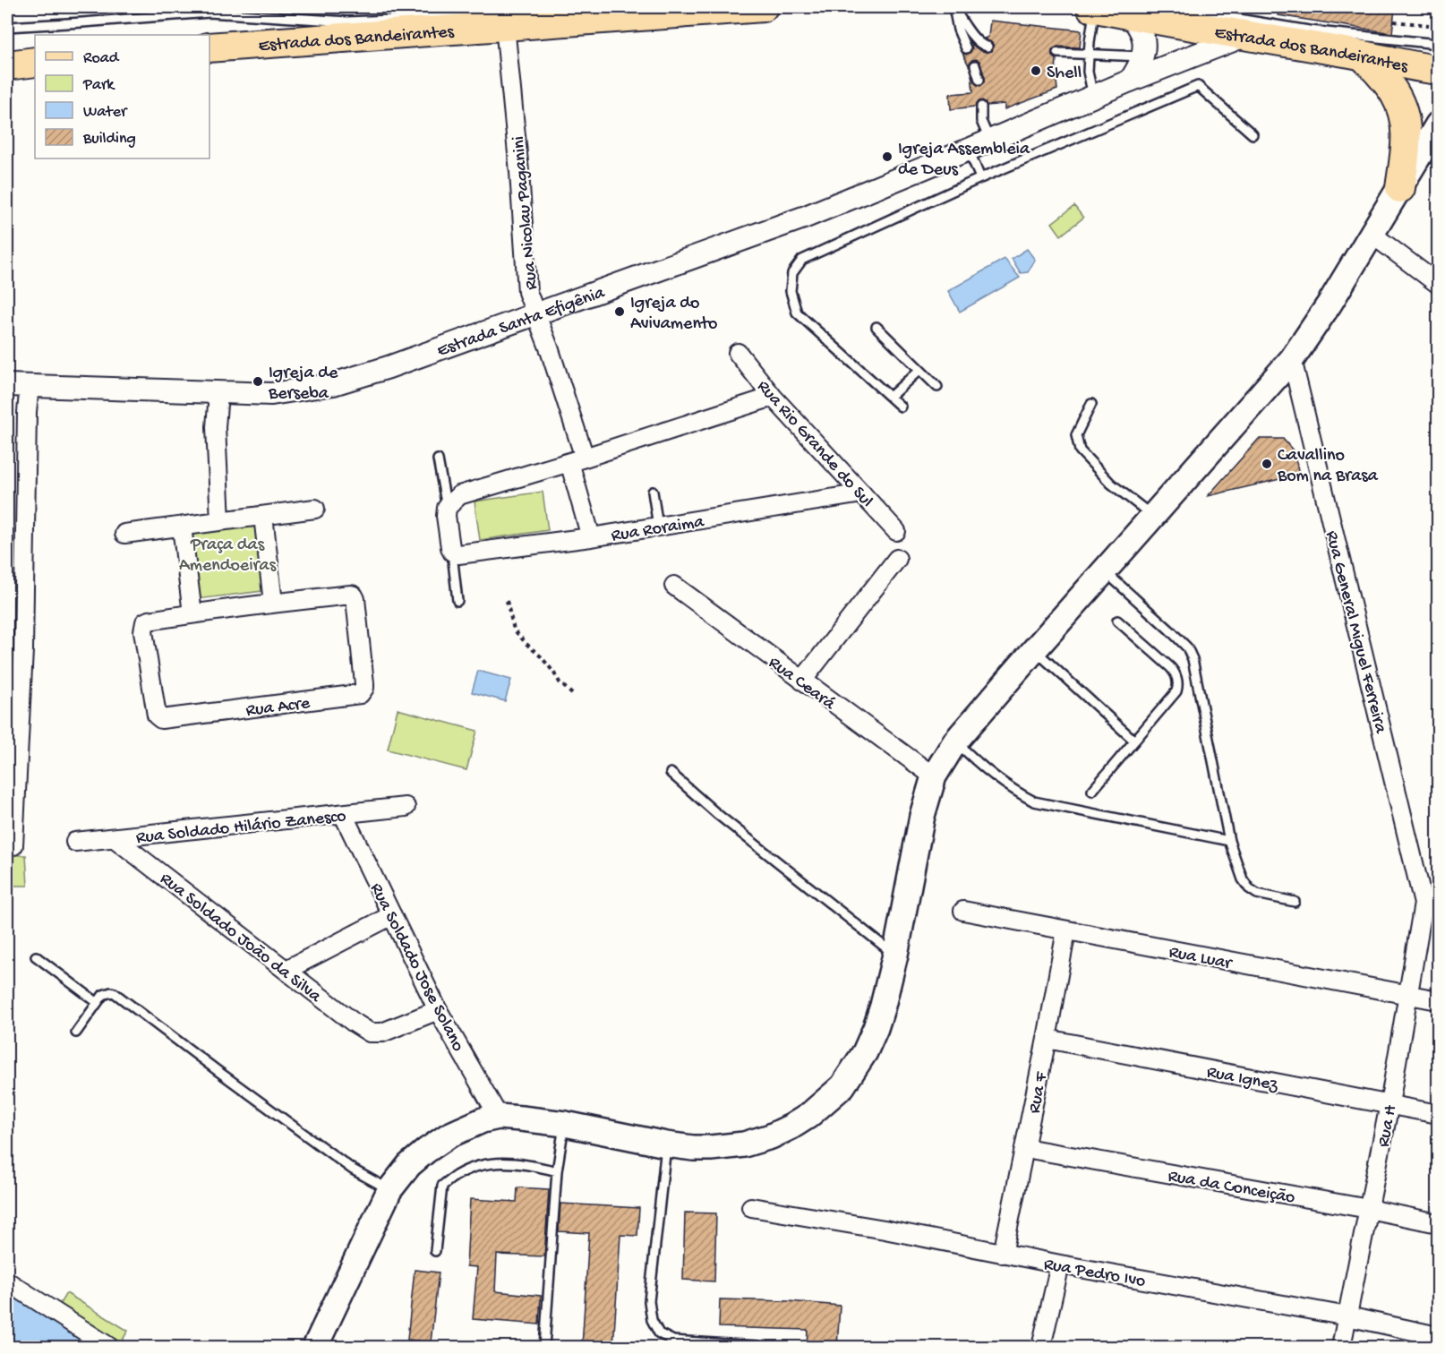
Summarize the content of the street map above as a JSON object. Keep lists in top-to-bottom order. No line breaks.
{"streets":{"main road":["Estrada dos Bandeirantes"],"street":["Rua Nicolau Paganini","Estrada Santa Efigênia","Rua Rio Grande do Sul","Rua Roraima","Rua General Miguel Ferreira","Rua Ceará","Rua Acre","Rua Soldado Hilário Zanesco","Rua Soldado João da Silva","Rua Luar","Rua Soldado Jose Solano","Rua Ignez","Rua F","Rua H","Rua da Conceição","Rua Pedro Ivo"]},"crossings":[["Estrada dos Bandeirantes","Rua Nicolau Paganini"],["Estrada dos Bandeirantes","Estrada Santa Efigênia"],["Rua Nicolau Paganini","Estrada Santa Efigênia"],["Rua Nicolau Paganini","Rua Roraima"],["Rua Rio Grande do Sul","Rua Roraima"],["Rua General Miguel Ferreira","Rua H"],["Rua Soldado Hilário Zanesco","Rua Soldado João da Silva"],["Rua Soldado Hilário Zanesco","Rua Soldado Jose Solano"],["Rua Soldado João da Silva","Rua Soldado Jose Solano"],["Rua Luar","Rua F"],["Rua Luar","Rua H"],["Rua Ignez","Rua F"],["Rua Ignez","Rua H"],["Rua F","Rua da Conceição"],["Rua F","Rua Pedro Ivo"],["Rua H","Rua da Conceição"],["Rua H","Rua Pedro Ivo"]],"parks":["Praça das Amendoeiras"],"places":["Shell","Igreja Assembleia de Deus","Igreja do Avivamento","Igreja de Berseba","Cavallino Bom na Brasa"],"legend":["Road","Park","Water","Building"]}
